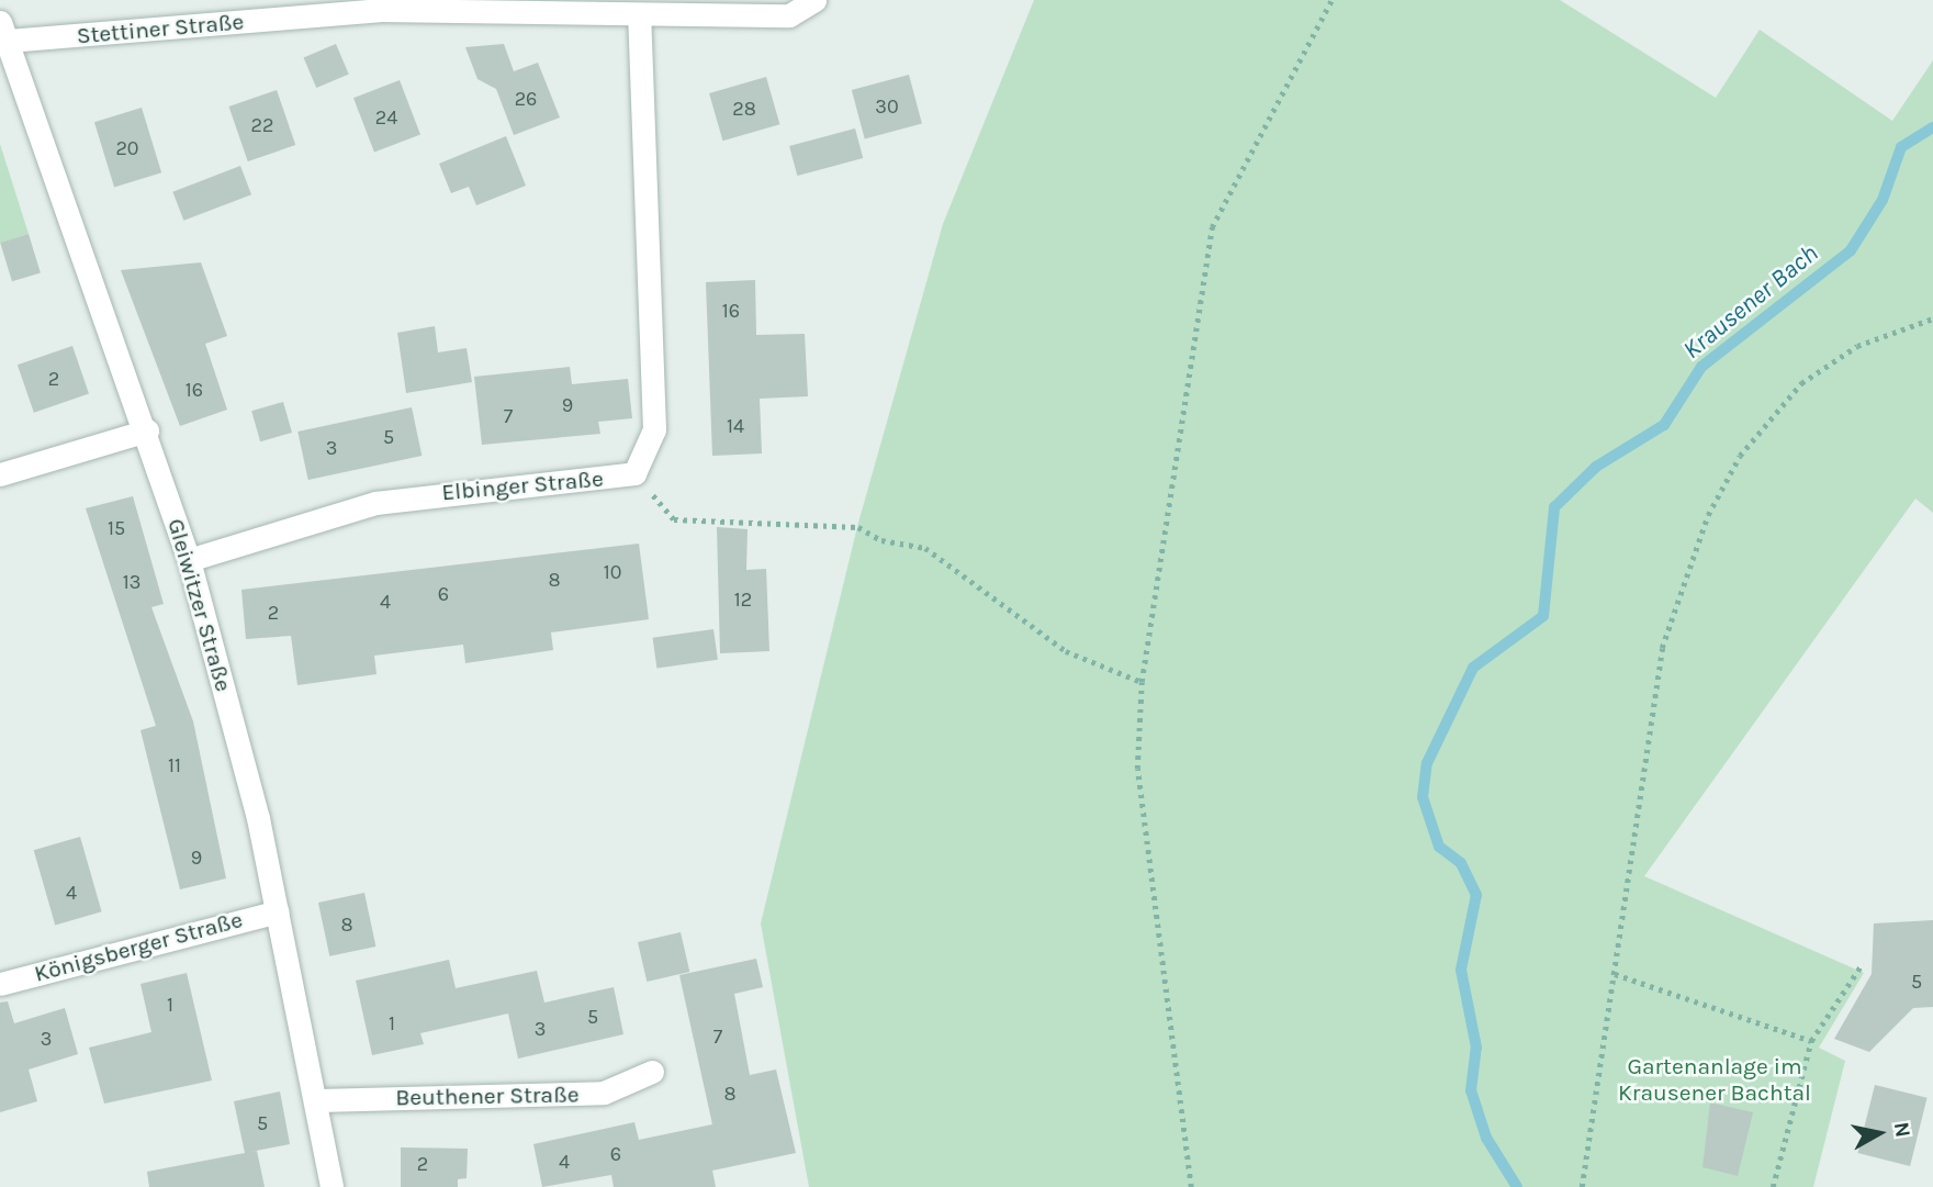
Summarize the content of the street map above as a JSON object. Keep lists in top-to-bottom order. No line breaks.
{"streets":{"street":["Stettiner Straße","Elbinger Straße","Gleiwitzer Straße","Königsberger Straße","Beuthener Straße"]},"crossings":[["Stettiner Straße","Elbinger Straße"],["Stettiner Straße","Gleiwitzer Straße"],["Elbinger Straße","Gleiwitzer Straße"],["Gleiwitzer Straße","Königsberger Straße"],["Gleiwitzer Straße","Beuthener Straße"]],"water":["Krausener Bach"],"parks":["Gartenanlage im Krausener Bachtal"],"house_numbers":["26","30","28","24","22","20","16","2","16","9","7","14","5","3","15","10","8","13","6","12","4","2","11","9","4","8","5","1","5","1","3","7","3","8","5","6","4","2"],"north":"right"}
